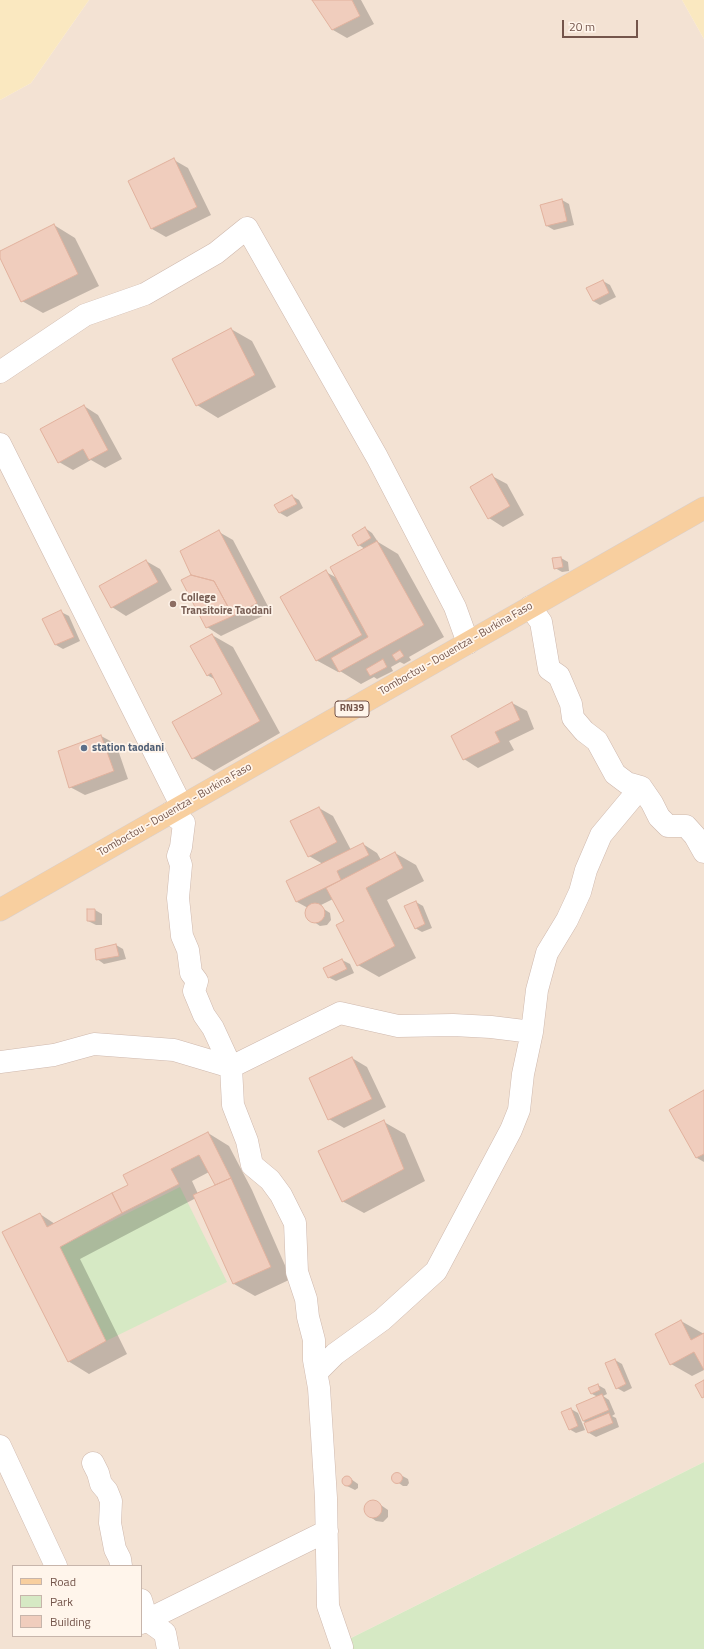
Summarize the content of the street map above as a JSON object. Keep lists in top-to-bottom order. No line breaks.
{"streets":{"main road":["Tomboctou - Douentza - Burkina Faso","RN39"]},"places":["College Transitoire Taodani","station taodani"],"legend":["Road","Park","Building"],"scale_bar":"20 m"}
